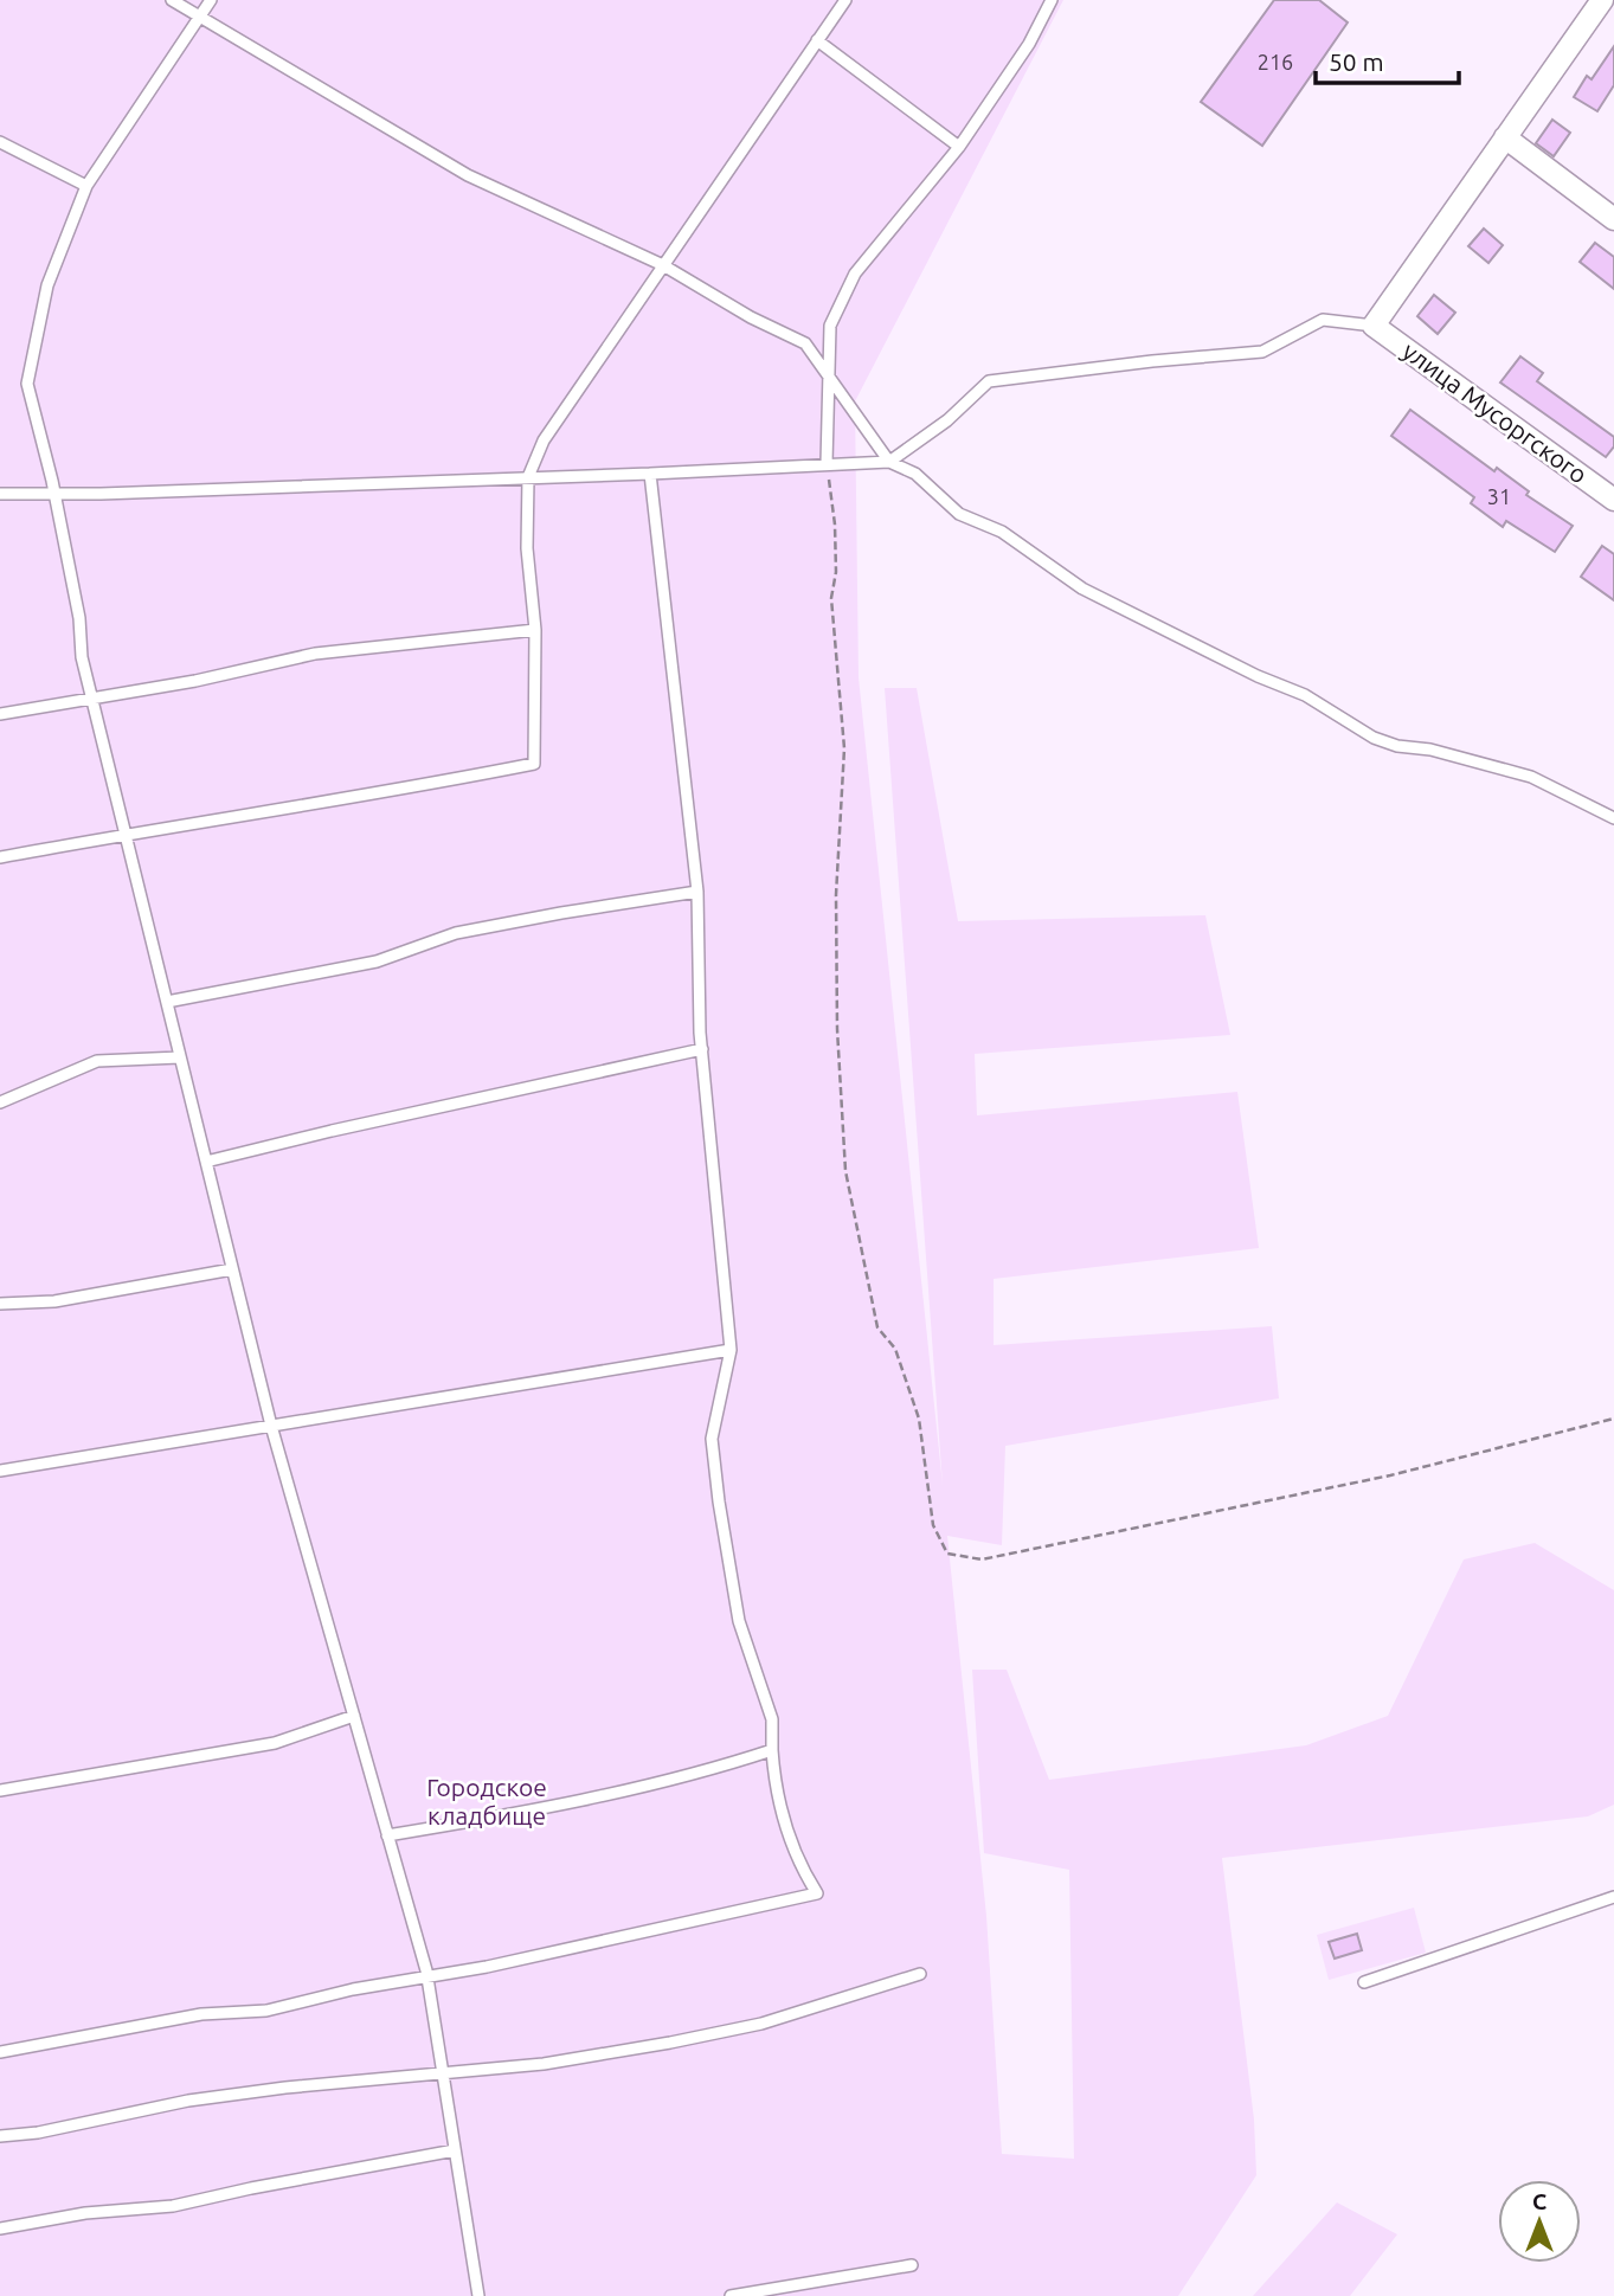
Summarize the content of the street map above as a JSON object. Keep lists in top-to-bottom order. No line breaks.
{"streets":{"street":["улица Мусоргского"]},"parks":["Городское кладбище"],"house_numbers":["216","31"],"scale_bar":"50 m","north":"top"}
